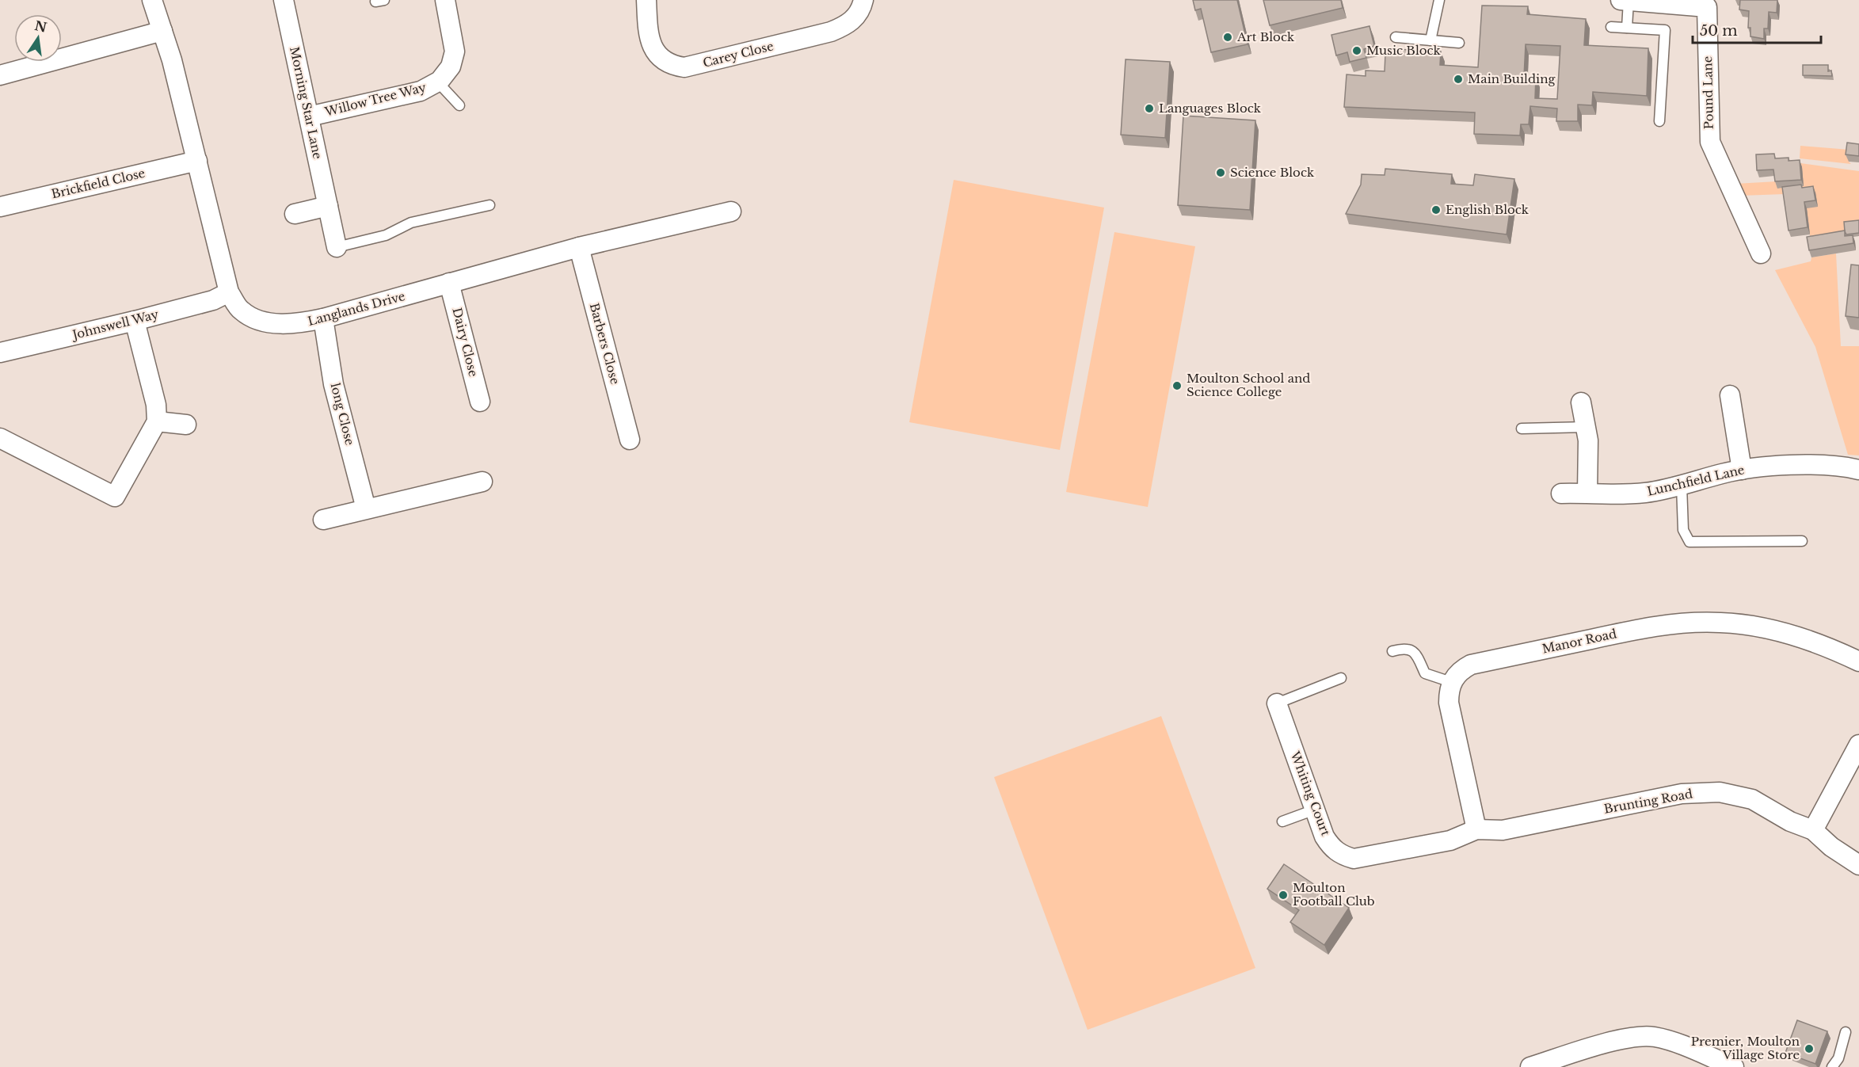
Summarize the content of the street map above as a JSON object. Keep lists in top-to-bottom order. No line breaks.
{"streets":{"street":["Carey Close","Pound Lane","Willow Tree Way","Morning Star Lane","Brickfield Close","Langlands Drive","Johnswell Way","Dairy Close","Barbers Close","long Close","Lunchfield Lane","Manor Road","Whiting Court","Brunting Road"]},"crossings":[["Willow Tree Way","Morning Star Lane"],["Brickfield Close","Langlands Drive"],["Langlands Drive","Johnswell Way"],["Langlands Drive","Dairy Close"],["Langlands Drive","Barbers Close"],["Langlands Drive","long Close"],["Whiting Court","Brunting Road"]],"places":["Art Block","Music Block","Main Building","Languages Block","Science Block","English Block","Moulton School and Science College","Moulton Football Club","Premier, Moulton Village Store"],"scale_bar":"50 m","north":"top"}
